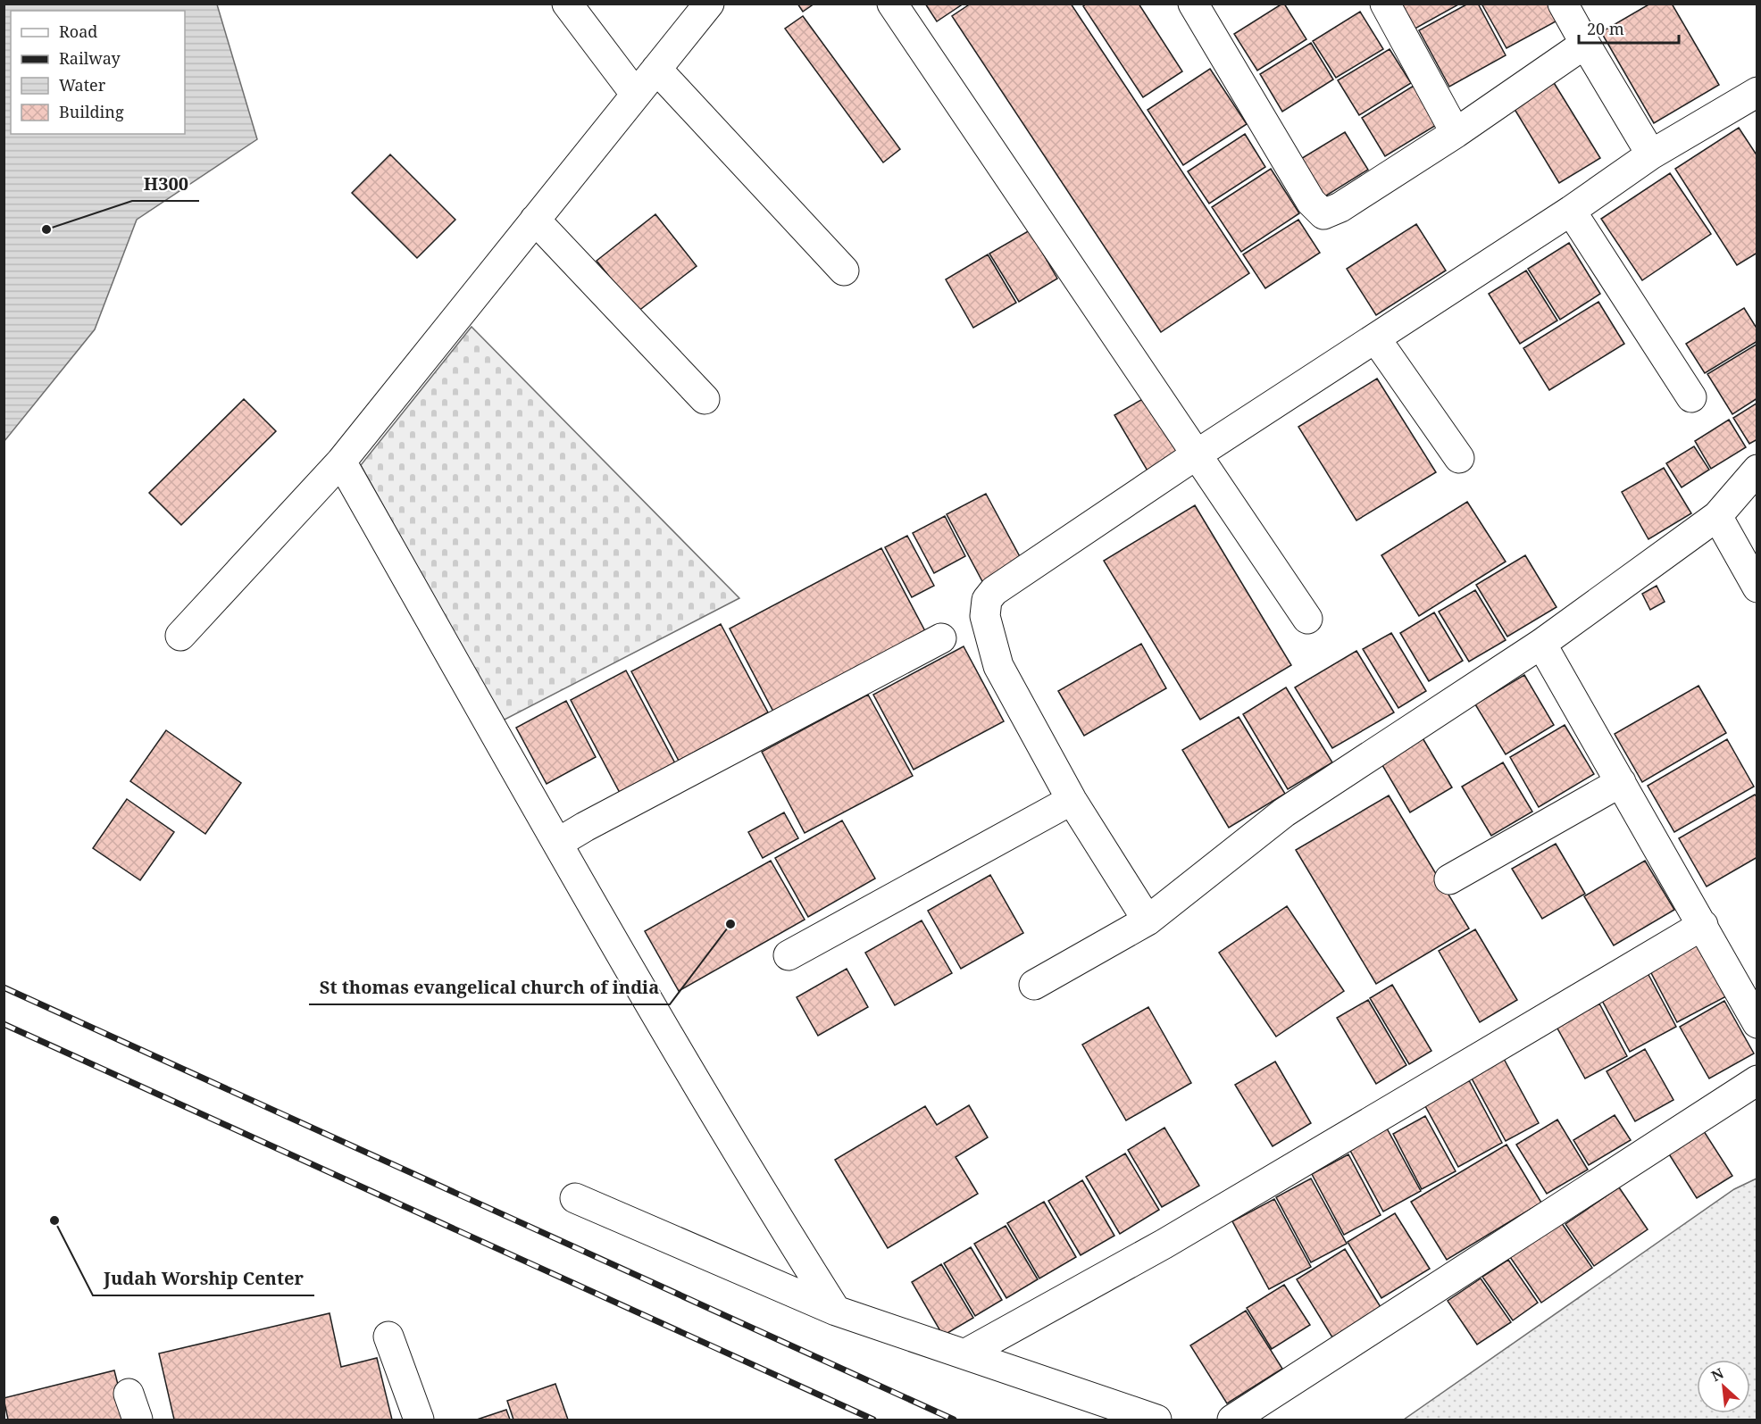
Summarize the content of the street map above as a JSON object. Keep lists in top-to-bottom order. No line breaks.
{"places":["H300","St thomas evangelical church of india","Judah Worship Center"],"legend":["Road","Railway","Water","Building"],"scale_bar":"20 m","north":"top left"}
